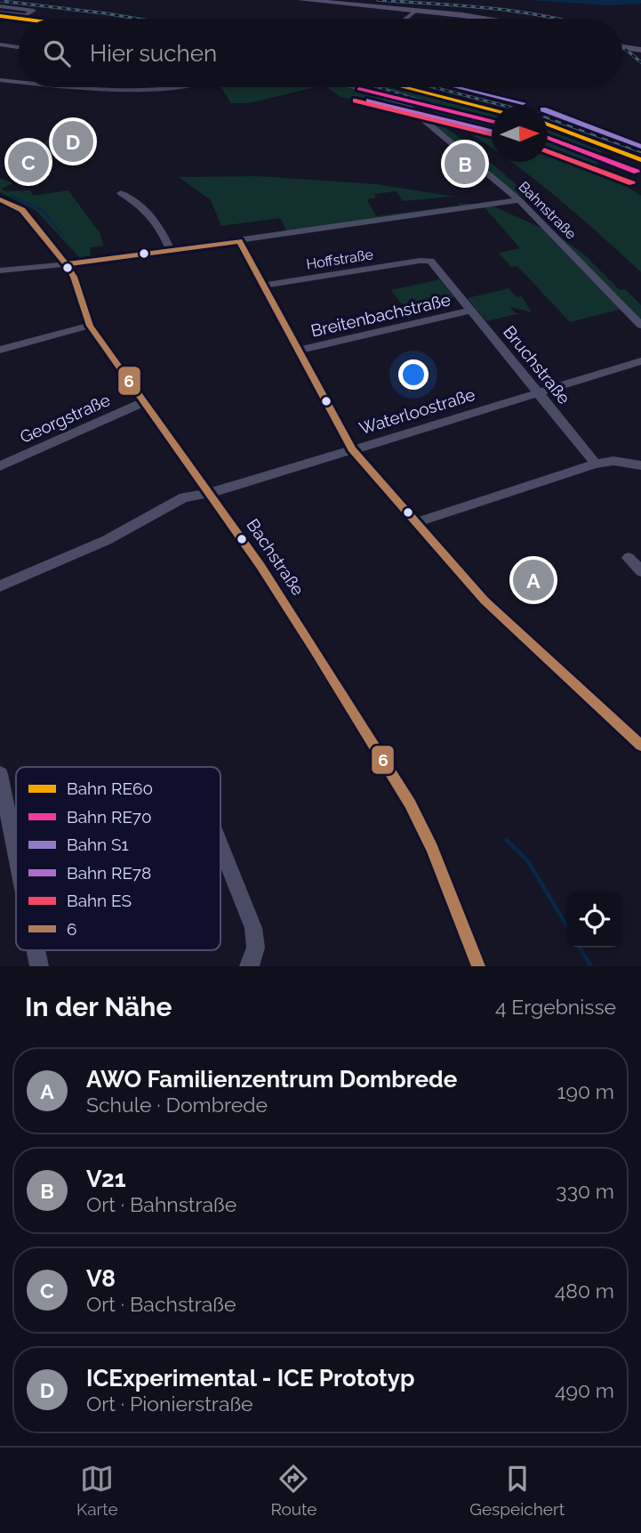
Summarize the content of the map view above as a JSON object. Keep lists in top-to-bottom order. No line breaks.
{"streets":{"street":["Bahnstraße","Hoffstraße","Breitenbachstraße","Bruchstraße","Waterloostraße","Georgstraße","Bachstraße"]},"crossings":[["Hoffstraße","Bruchstraße"],["Breitenbachstraße","Bruchstraße"],["Bruchstraße","Waterloostraße"],["Waterloostraße","Bachstraße"],["Georgstraße","Bachstraße"]],"lines":["rail line RE60","rail line S1","rail line RE70","rail line RE78","rail line ES","transit line 6"],"legend":["Bahn RE60","Bahn RE70","Bahn S1","Bahn RE78","Bahn ES","6"],"north":"right","page":{"search":"Hier suchen","pins":["D","C","B","A"],"heading":["In der Nähe","4 Ergebnisse"],"list":[{"mark":"A","name":"AWO Familienzentrum Dombrede","note":"Schule · Dombrede","value":"190 m"},{"mark":"B","name":"V21","note":"Ort · Bahnstraße","value":"330 m"},{"mark":"C","name":"V8","note":"Ort · Bachstraße","value":"480 m"},{"mark":"D","name":"ICExperimental - ICE Prototyp","note":"Ort · Pionierstraße","value":"490 m"}],"nav":["Karte","Route","Gespeichert"]}}
